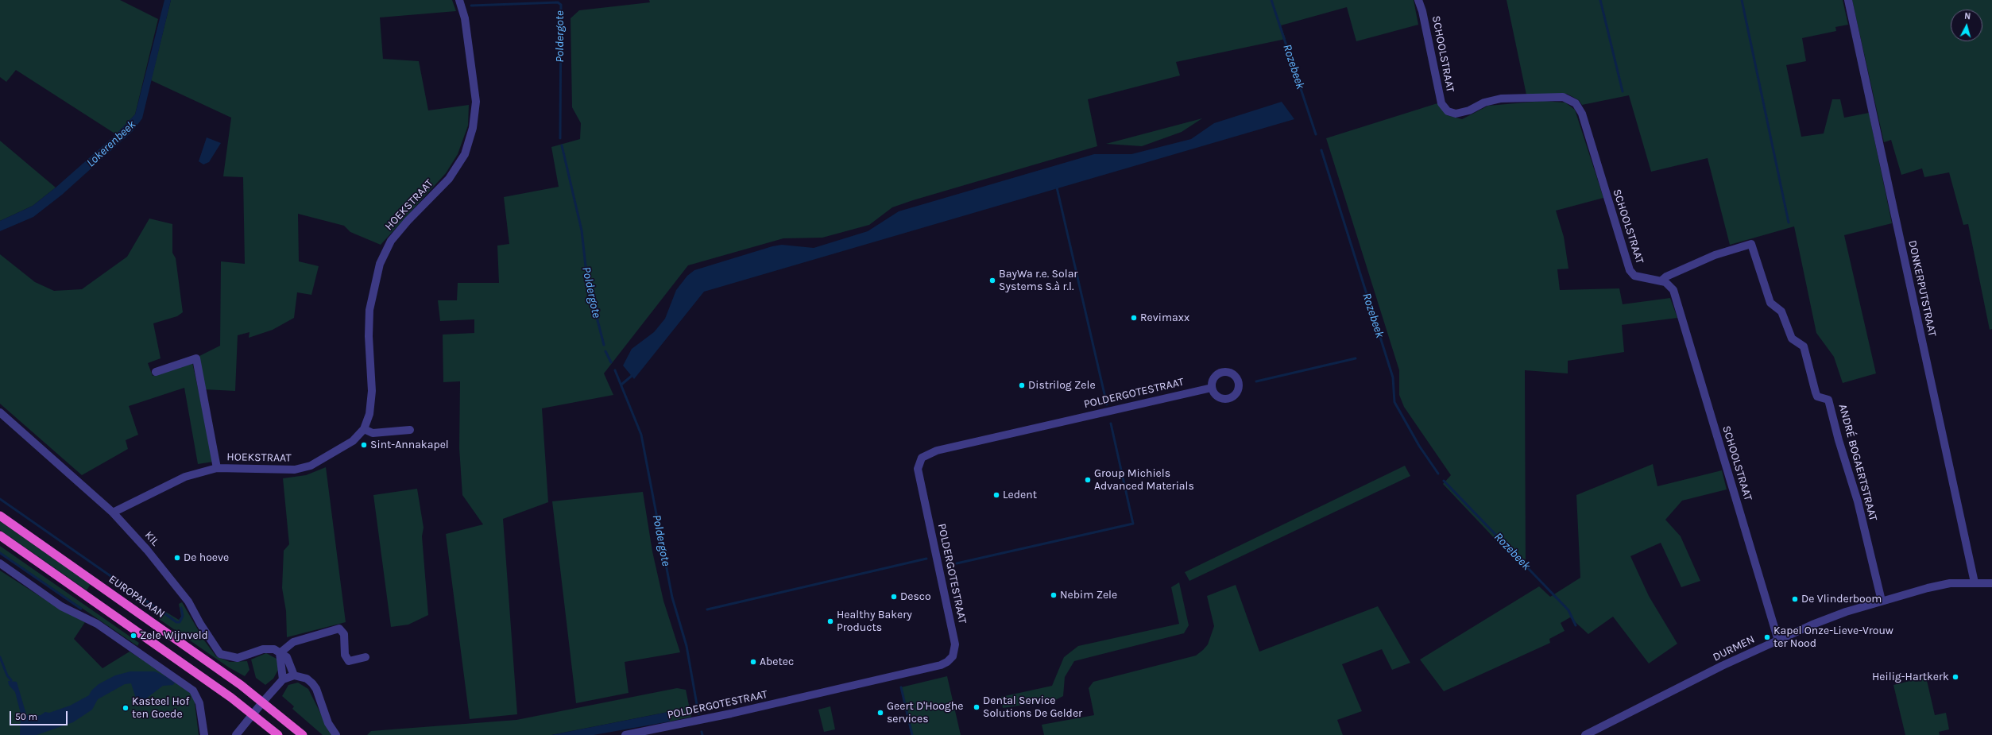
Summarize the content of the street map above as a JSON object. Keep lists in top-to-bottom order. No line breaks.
{"streets":{"highway":["EUROPALAAN"],"street":["SCHOOLSTRAAT","HOEKSTRAAT","DONKERPUTSTRAAT","POLDERGOTESTRAAT","ANDRÉ BOGAERTSTRAAT","KIL","DURMEN"]},"crossings":[["SCHOOLSTRAAT","ANDRÉ BOGAERTSTRAAT"],["SCHOOLSTRAAT","DURMEN"],["HOEKSTRAAT","KIL"],["DONKERPUTSTRAAT","DURMEN"],["ANDRÉ BOGAERTSTRAAT","DURMEN"]],"water":["Poldergote","Rozebeek","Lokerenbeek"],"places":["BayWa r.e. Solar Systems S.à r.l.","Revimaxx","Distrilog Zele","Sint-Annakapel","Group Michiels Advanced Materials","Ledent","De hoeve","Nebim Zele","Desco","De Vlinderboom","Healthy Bakery Products","Zele Wijnveld","Kapel Onze-Lieve-Vrouw ter Nood","Abetec","Heilig-Hartkerk","Dental Service Solutions De Gelder","Kasteel Hof ten Goede","Geert D'Hooghe services"],"scale_bar":"50 m","north":"top"}
